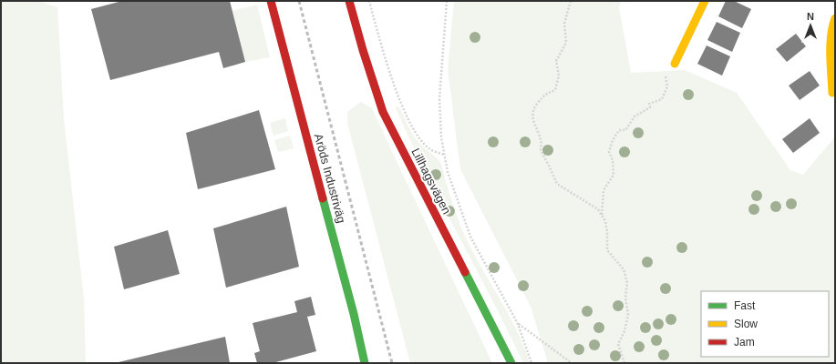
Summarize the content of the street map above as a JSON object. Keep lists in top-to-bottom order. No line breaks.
{"streets":{"street":["Aröds Industriväg","Lillhagsvägen"]},"legend":["Fast","Slow","Jam"],"north":"top"}
